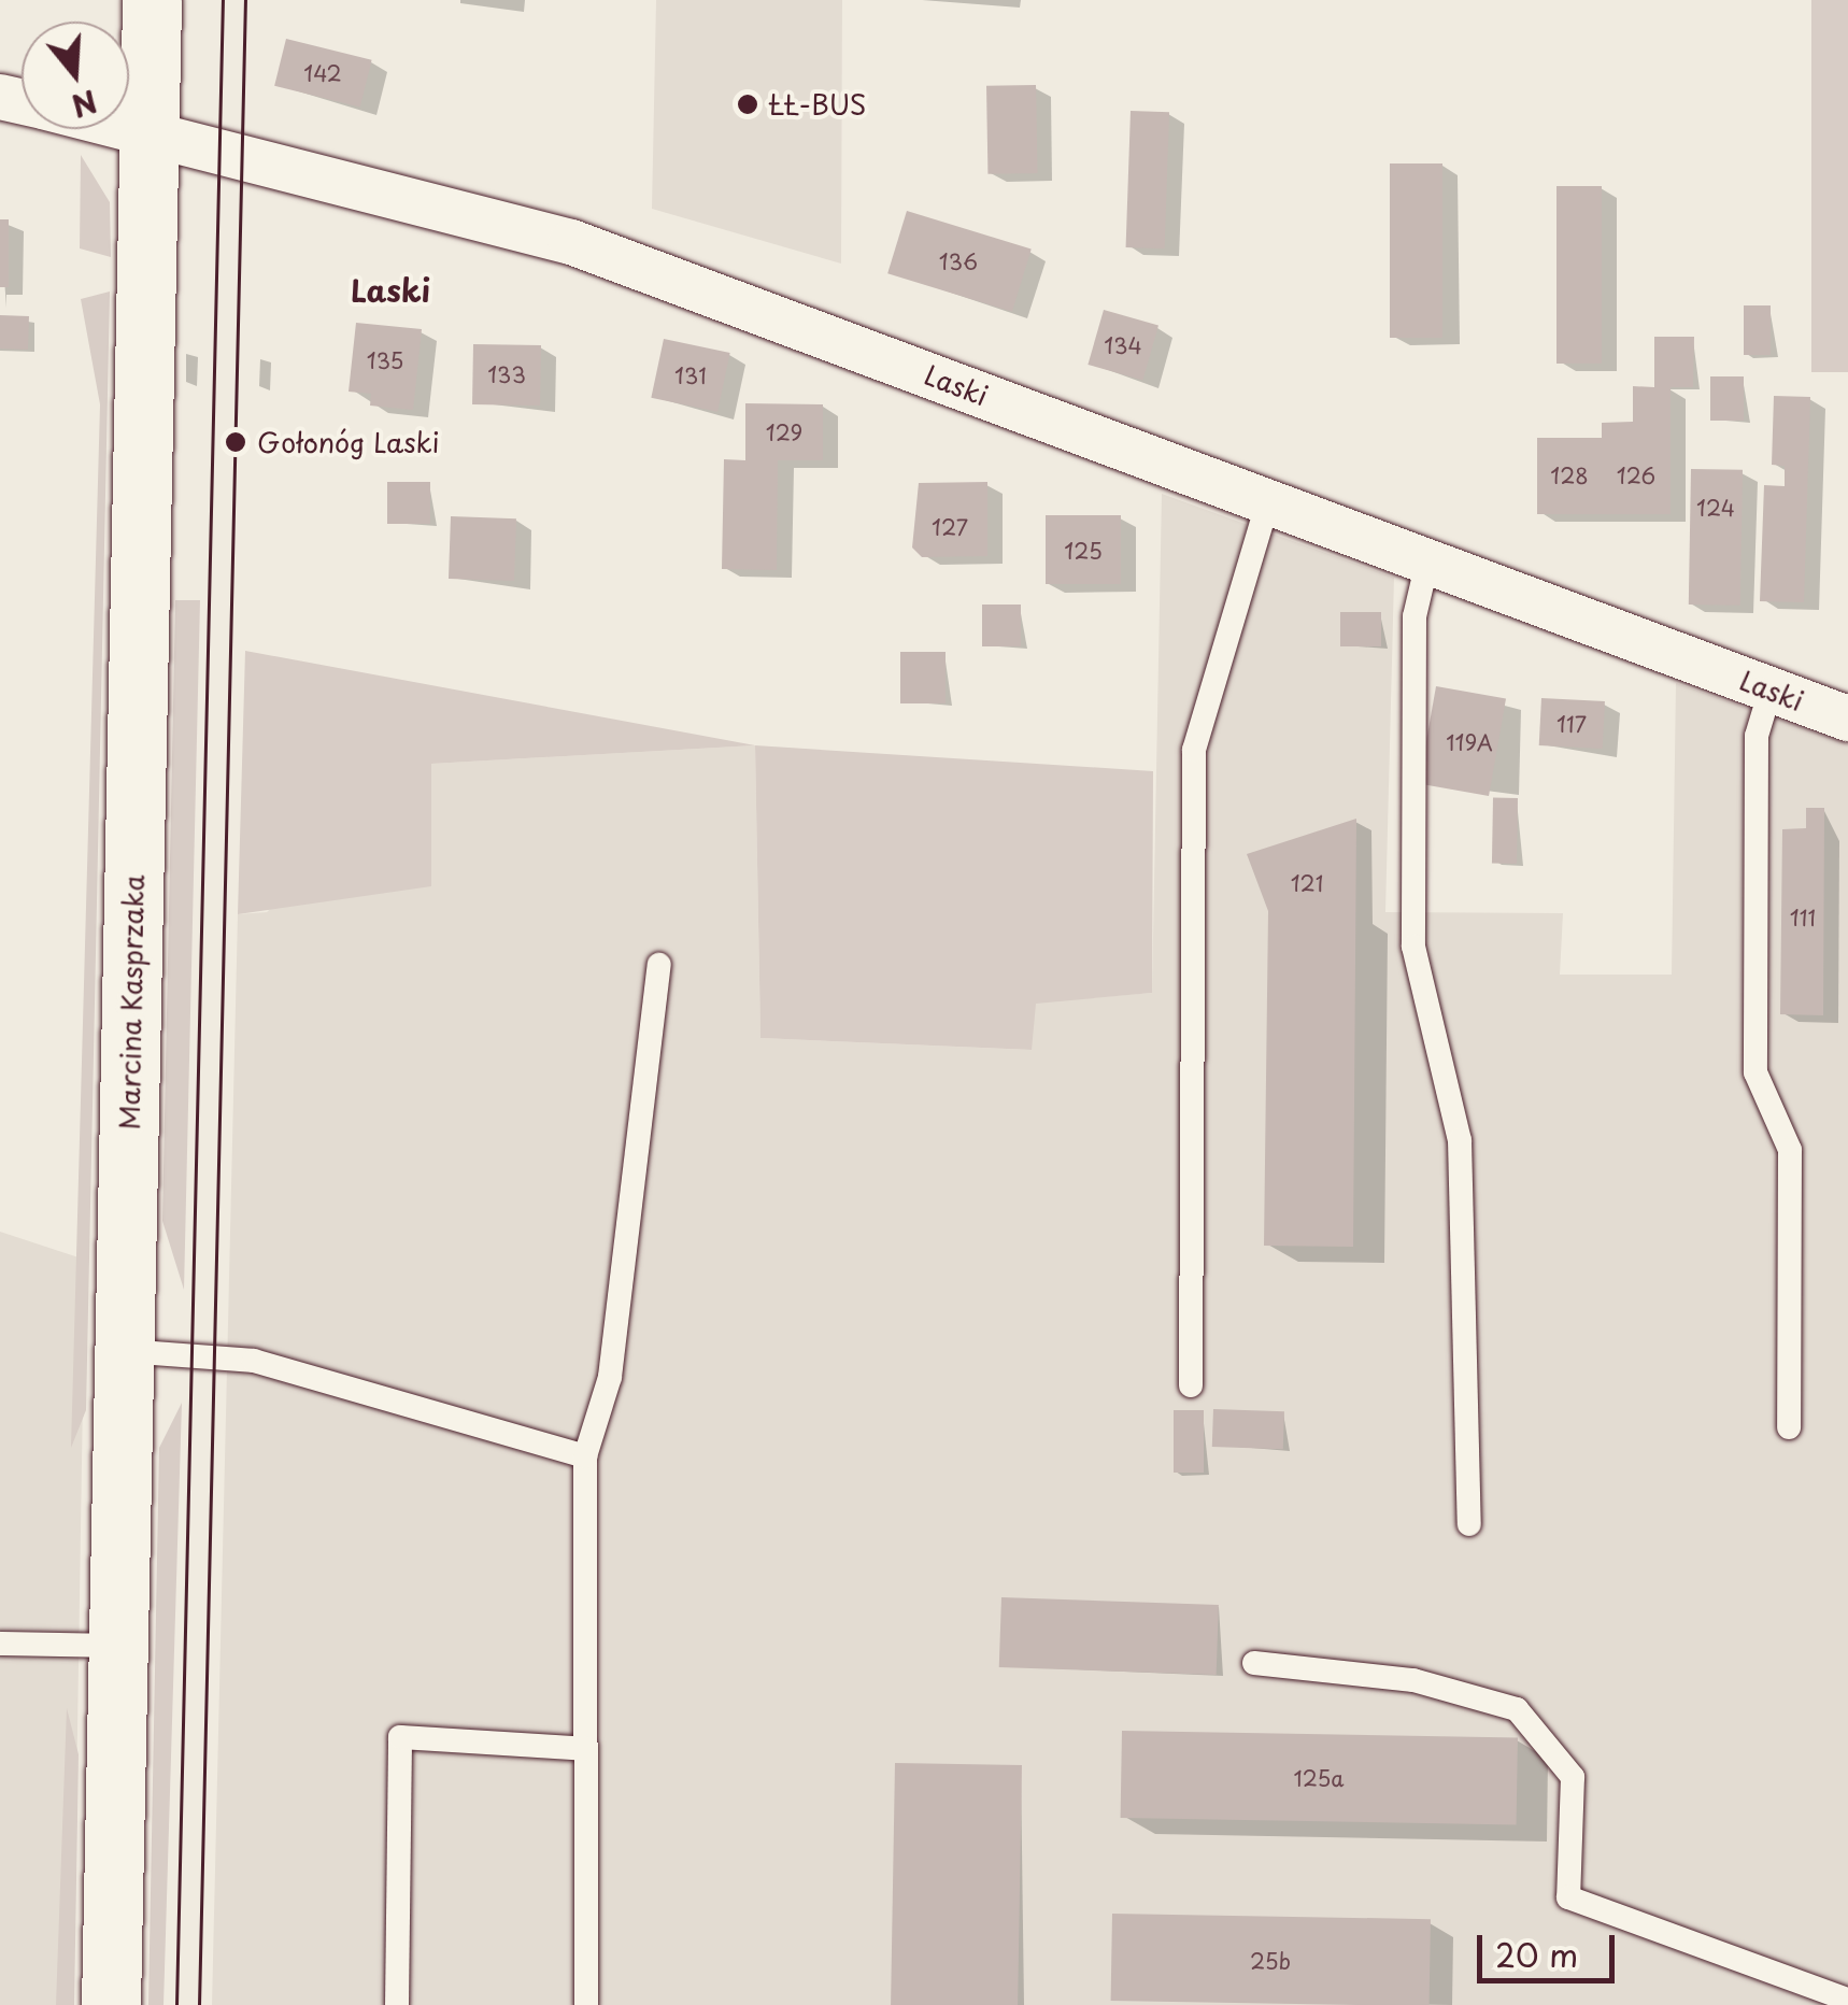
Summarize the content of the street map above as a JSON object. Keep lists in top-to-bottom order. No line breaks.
{"streets":{"street":["Laski","Marcina Kasprzaka"]},"crossings":[["Laski","Marcina Kasprzaka"]],"districts":["Laski"],"places":["ŁŁ-BUS","Gołonóg Laski"],"house_numbers":["142","136","134","135","133","131","129","128","126","124","127","125","117","119A","121","111","125a","25b"],"scale_bar":"20 m","north":"bottom"}
